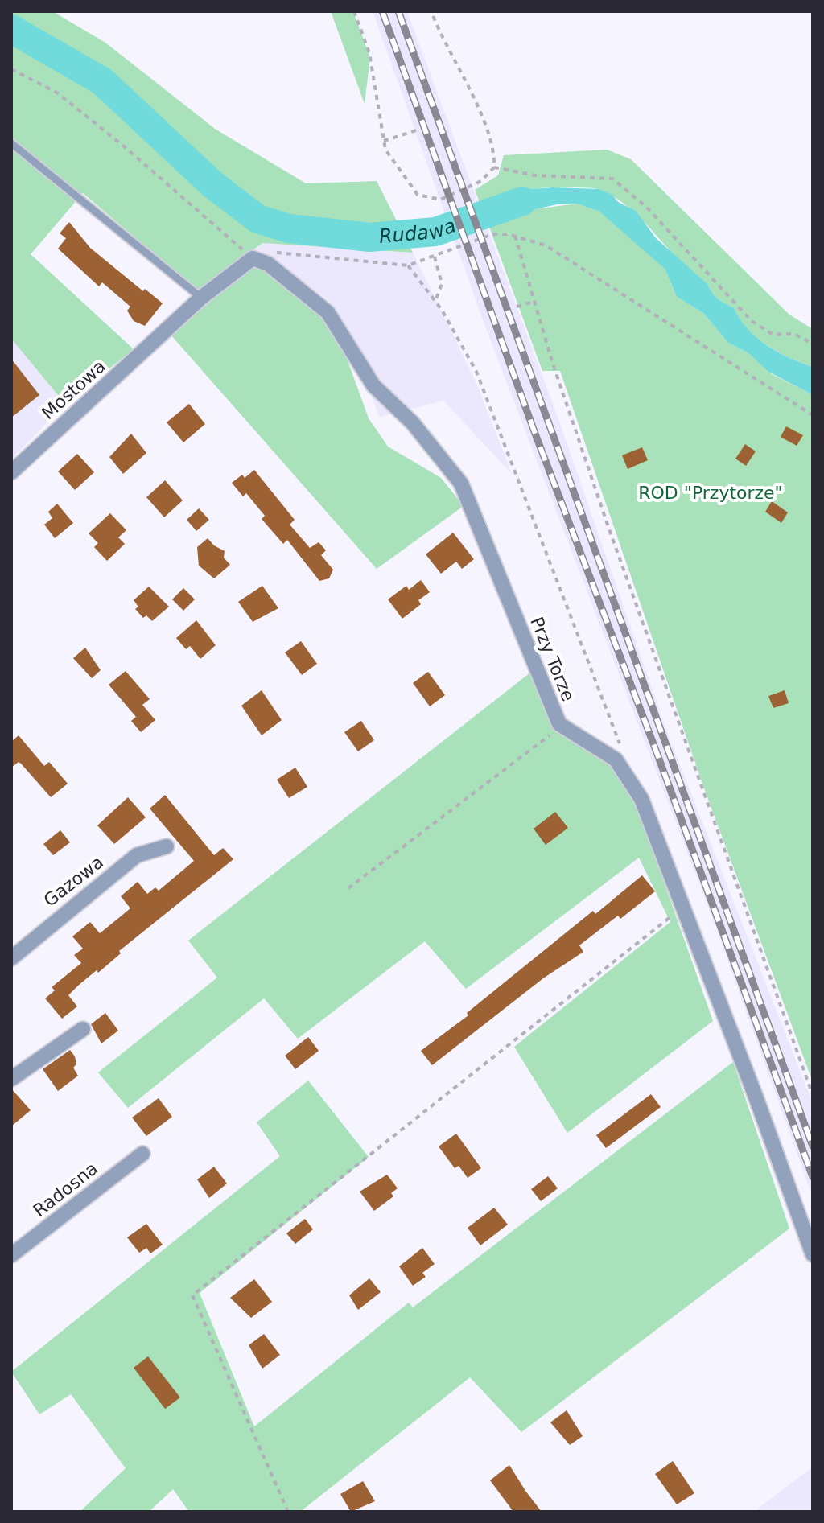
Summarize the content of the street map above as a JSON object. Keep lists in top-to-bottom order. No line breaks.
{"streets":{"street":["Mostowa","Przy Torze","Gazowa","Radosna"]},"crossings":[["Mostowa","Przy Torze"]],"water":["Rudawa"],"parks":["ROD \"Przytorze\""]}
